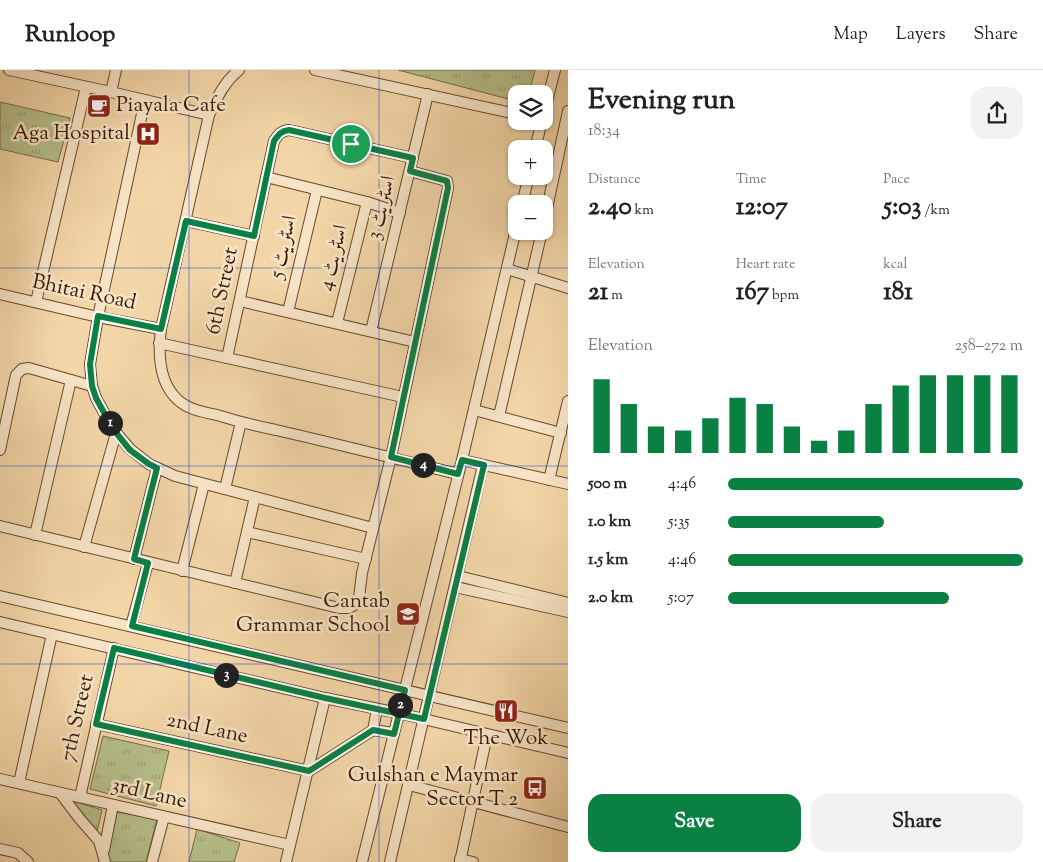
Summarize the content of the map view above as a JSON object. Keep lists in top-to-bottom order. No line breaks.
{"streets":{"street":["اسٹریٹ 3","اسٹریٹ 5","اسٹریٹ 4","6th Street","Bhitai Road","7th Street","2nd Lane","3rd Lane"]},"crossings":[["اسٹریٹ 3","6th Street"],["7th Street","2nd Lane"],["7th Street","3rd Lane"]],"places":{"cafe":["Piayala Cafe"],"hospital":["Aga Hospital"],"school or university":["Cantab Grammar School"],"restaurant":["The Wok"],"bus stop":["Gulshan e Maymar Sector T 2"]},"page":{"header":"Runloop","nav":["Map","Layers","Share"],"heading":["Evening run","18:34"],"map_buttons":["+","−"],"stats":[["Distance","2.40 km"],["Time","12:07"],["Pace","5:03 /km"],["Elevation","21 m"],["Heart rate","167 bpm"],["kcal","181"]],"chart":["Elevation","258–272 m"],"pins":["1","4","3","2"],"list":[{"name":"500 m","note":"4:46"},{"name":"1.0 km","note":"5:35"},{"name":"1.5 km","note":"4:46"},{"name":"2.0 km","note":"5:07"}],"buttons":["Save","Share"]}}
